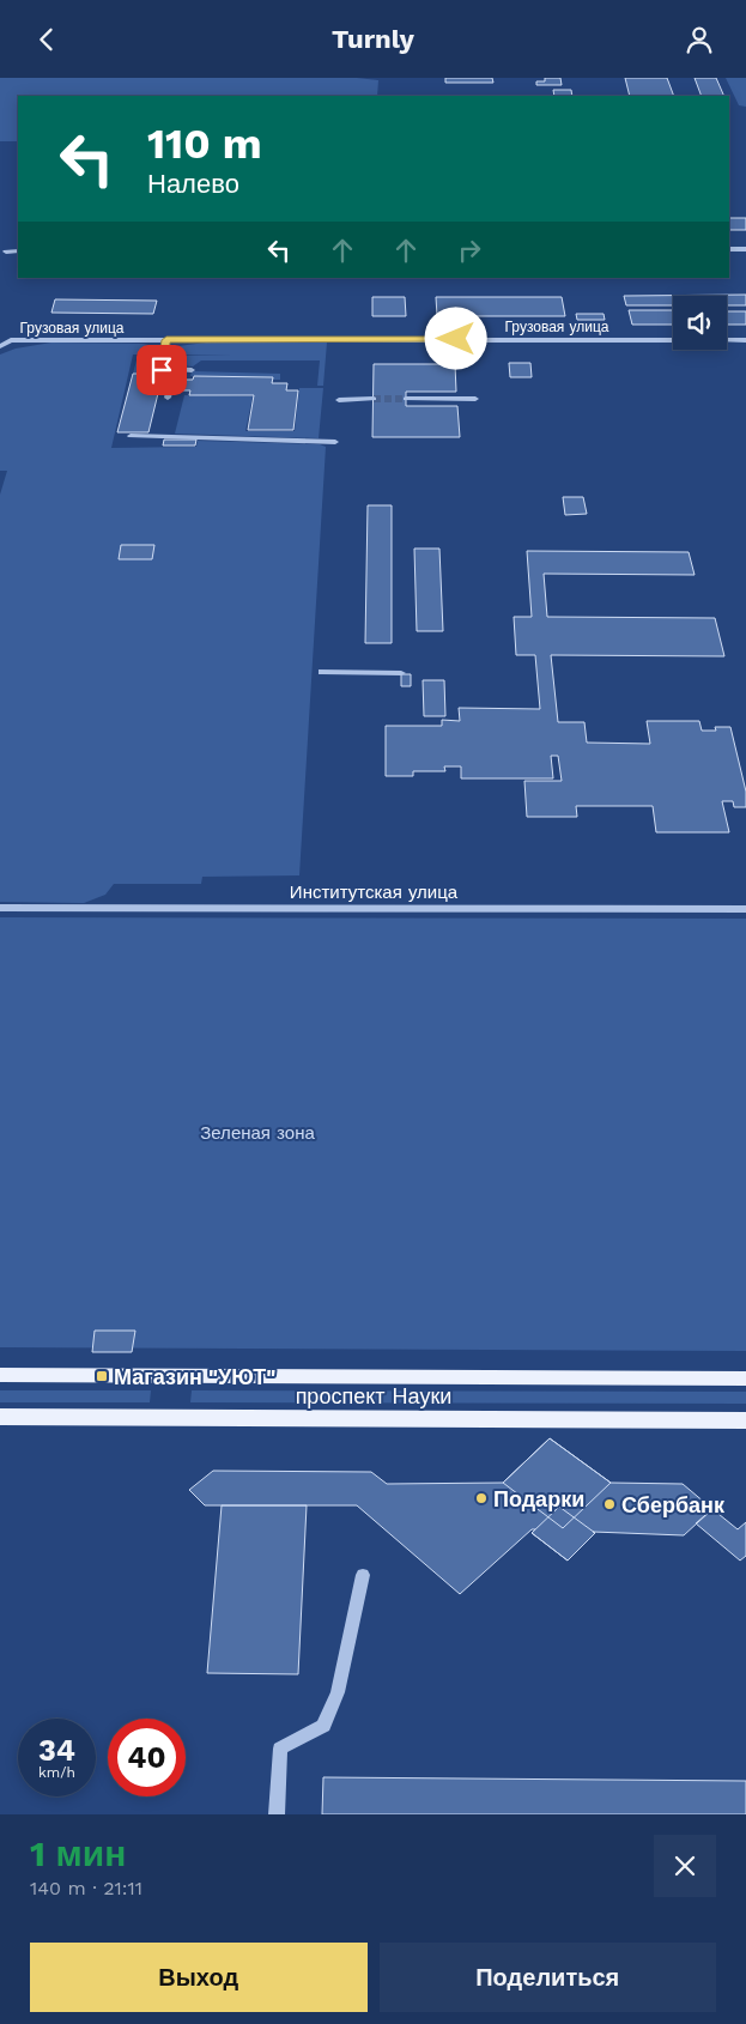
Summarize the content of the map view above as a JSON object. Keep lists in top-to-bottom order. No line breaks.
{"streets":{"main road":["проспект Науки"],"street":["Грузовая улица","Институтская улица"]},"parks":["Зеленая зона"],"places":{"transit":["Магазин \"УЮТ\""],"other":["Подарки","Сбербанк"]},"page":{"header":"Turnly","turn":["110 m","Налево"],"speed":"34 km/h","limit":"40","heading":["1 мин","140 m · 21:11"],"buttons":["Выход","Поделиться"]}}
